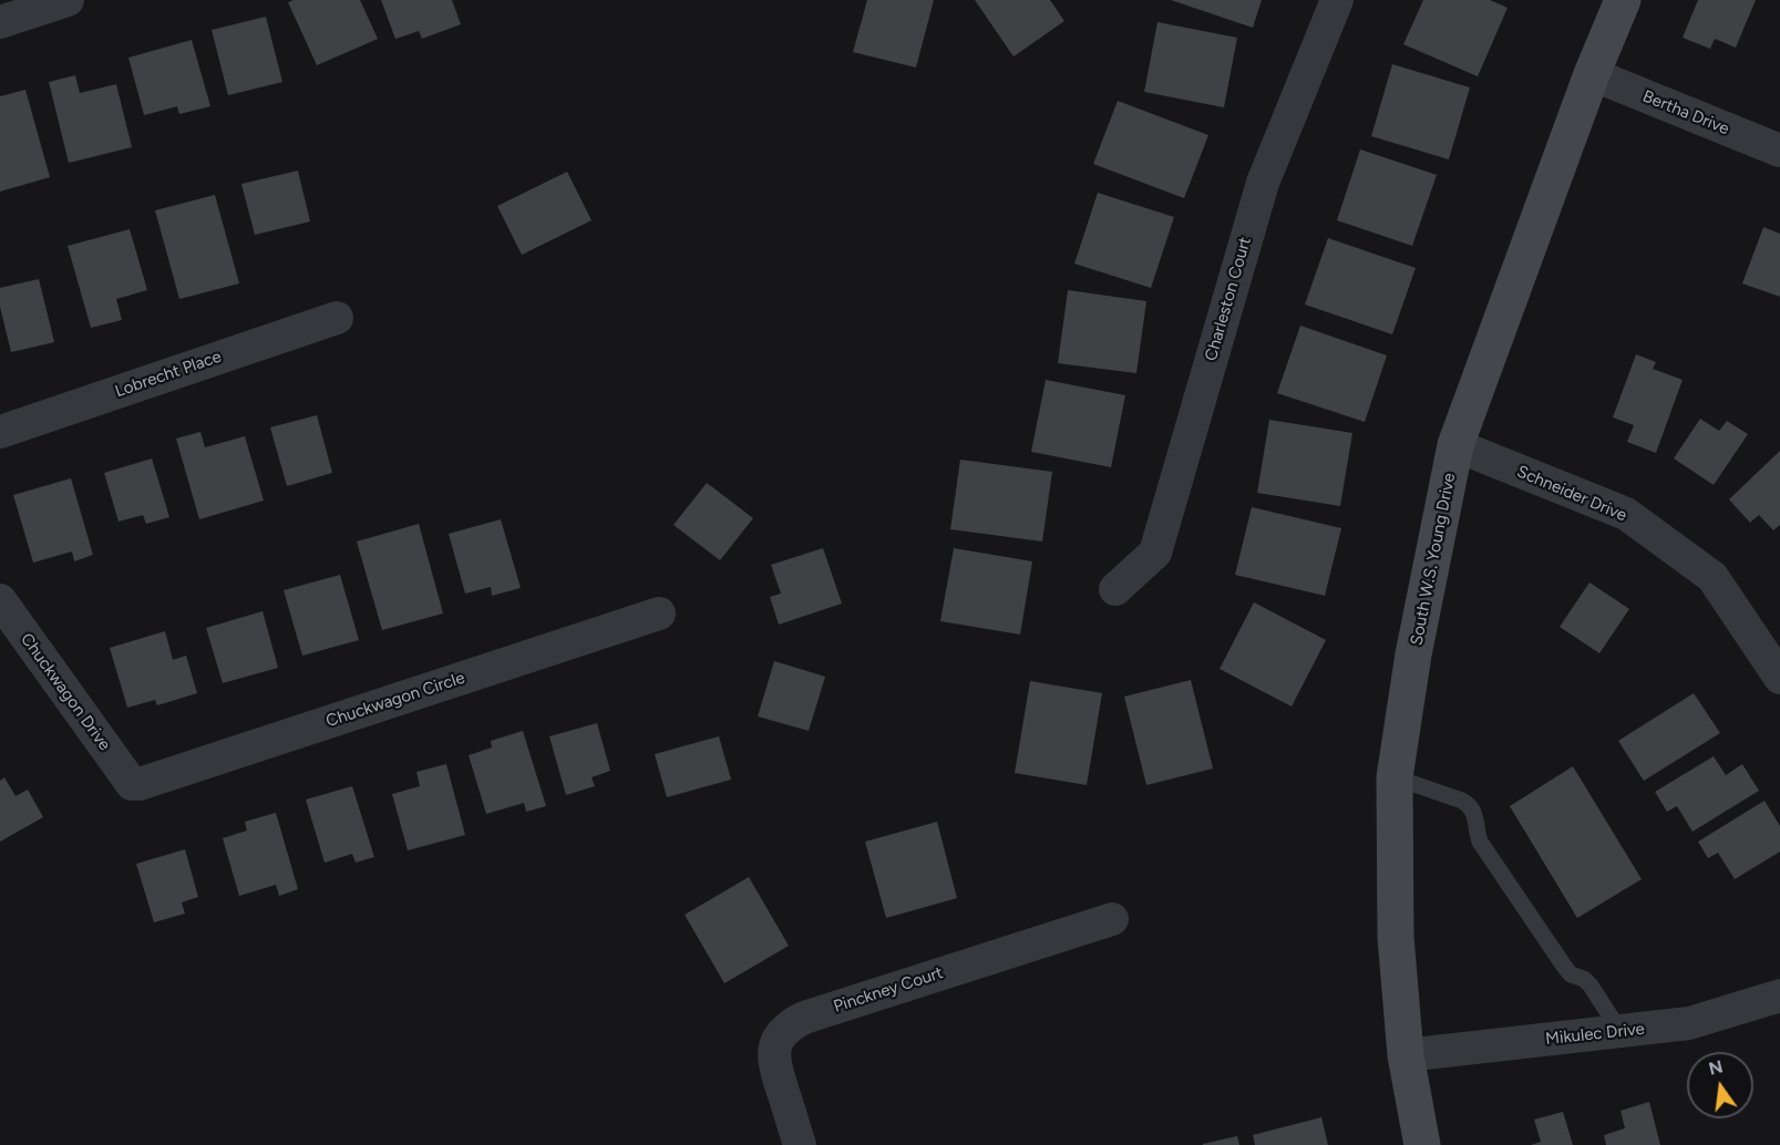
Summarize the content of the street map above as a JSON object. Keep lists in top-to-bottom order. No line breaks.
{"streets":{"main road":["South W.S. Young Drive"],"street":["Bertha Drive","Charleston Court","Lobrecht Place","Schneider Drive","Chuckwagon Drive","Chuckwagon Circle","Pinckney Court","Mikulec Drive"]},"crossings":[["Bertha Drive","South W.S. Young Drive"],["Schneider Drive","South W.S. Young Drive"],["South W.S. Young Drive","Mikulec Drive"],["Chuckwagon Drive","Chuckwagon Circle"]],"north":"top"}
